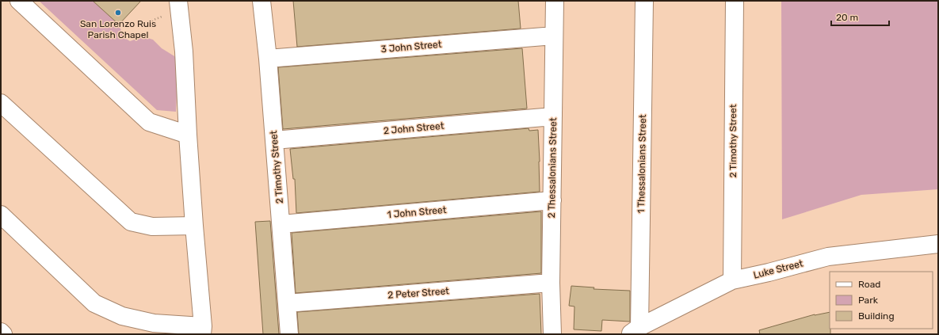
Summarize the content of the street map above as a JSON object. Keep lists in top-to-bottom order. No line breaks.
{"streets":{"street":["3 John Street","2 John Street","2 Timothy Street","1 Thessalonians Street","2 Thessalonians Street","1 John Street","Luke Street","2 Peter Street"]},"crossings":[["3 John Street","2 Timothy Street"],["3 John Street","2 Thessalonians Street"],["2 John Street","2 Timothy Street"],["2 John Street","2 Thessalonians Street"],["2 Timothy Street","1 John Street"],["2 Timothy Street","Luke Street"],["2 Timothy Street","2 Peter Street"],["1 Thessalonians Street","Luke Street"],["2 Thessalonians Street","1 John Street"],["2 Thessalonians Street","2 Peter Street"]],"places":["San Lorenzo Ruis Parish Chapel"],"legend":["Road","Park","Building"],"scale_bar":"20 m"}
